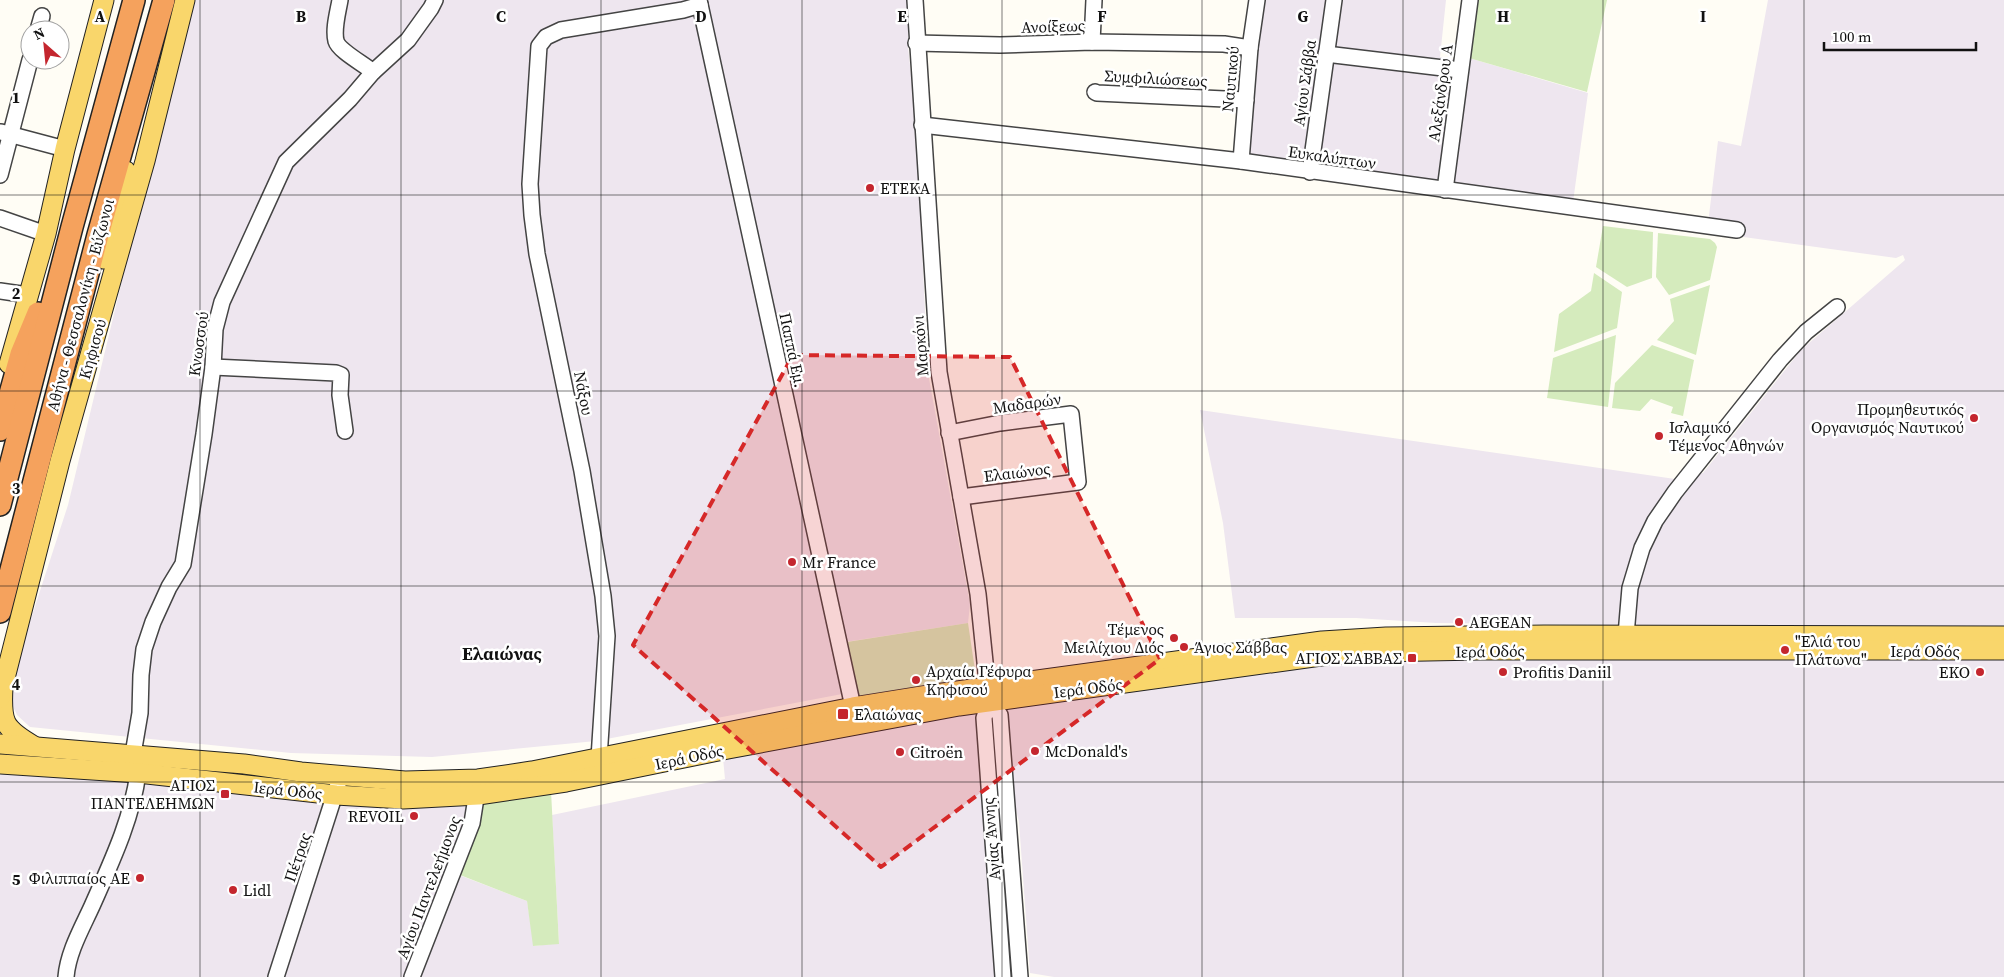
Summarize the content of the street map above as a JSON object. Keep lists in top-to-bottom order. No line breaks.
{"streets":{"highway":["Αθήνα - Θεσσαλονίκη - Εύζωνοι"],"main road":["Κηφισού","Ιερά Οδός"],"street":["Ανοίξεως","Συμφιλιώσεως","Ναυτικού","Αγίου Σάββα","Αλεξάνδρου Α","Ευκαλύπτων","Κνωσσού","Μαρκόνι","Παππά Εμ.","Νάξου","Μαδαρών","Ελαιώνος","Αγίας Άννης","Πέτρας","Αγίου Παντελεήμονος"]},"crossings":[["Ανοίξεως","Ναυτικού"],["Ανοίξεως","Μαρκόνι"],["Συμφιλιώσεως","Ναυτικού"],["Ναυτικού","Ευκαλύπτων"],["Αγίου Σάββα","Ευκαλύπτων"],["Αλεξάνδρου Α","Ευκαλύπτων"],["Ευκαλύπτων","Μαρκόνι"],["Κνωσσού","Ιερά Οδός"],["Μαρκόνι","Μαδαρών"],["Μαρκόνι","Ελαιώνος"],["Μαρκόνι","Ιερά Οδός"],["Μαρκόνι","Αγίας Άννης"],["Κηφισού","Ιερά Οδός"],["Παππά Εμ.","Νάξου"],["Παππά Εμ.","Ιερά Οδός"],["Νάξου","Ιερά Οδός"],["Μαδαρών","Ελαιώνος"],["Ιερά Οδός","Αγίας Άννης"],["Ιερά Οδός","Πέτρας"],["Ιερά Οδός","Αγίου Παντελεήμονος"]],"districts":["Ελαιώνας"],"places":{"other":["ΕΤΕΚΑ","Προμηθευτικός Οργανισμός Ναυτικού","Ισλαμικό Τέμενος Αθηνών","Mr France","AEGEAN","Τέμενος Μειλίχιου Διός","Άγιος Σάββας","\"Ελιά του Πλάτωνα\"","Profitis Daniil","EKO","Αρχαία Γέφυρα Κηφισού","McDonald's","Citroën","REVOIL","Φιλιππαίος ΑΕ","Lidl"],"transit":["ΑΓΙΟΣ ΣΑΒΒΑΣ","Ελαιώνας","ΑΓΙΟΣ ΠΑΝΤΕΛΕΗΜΩΝ"]},"scale_bar":"100 m","north":"top left","grid":{"columns":["A","B","C","D","E","F","G","H","I"],"rows":["1","2","3","4","5"]}}
